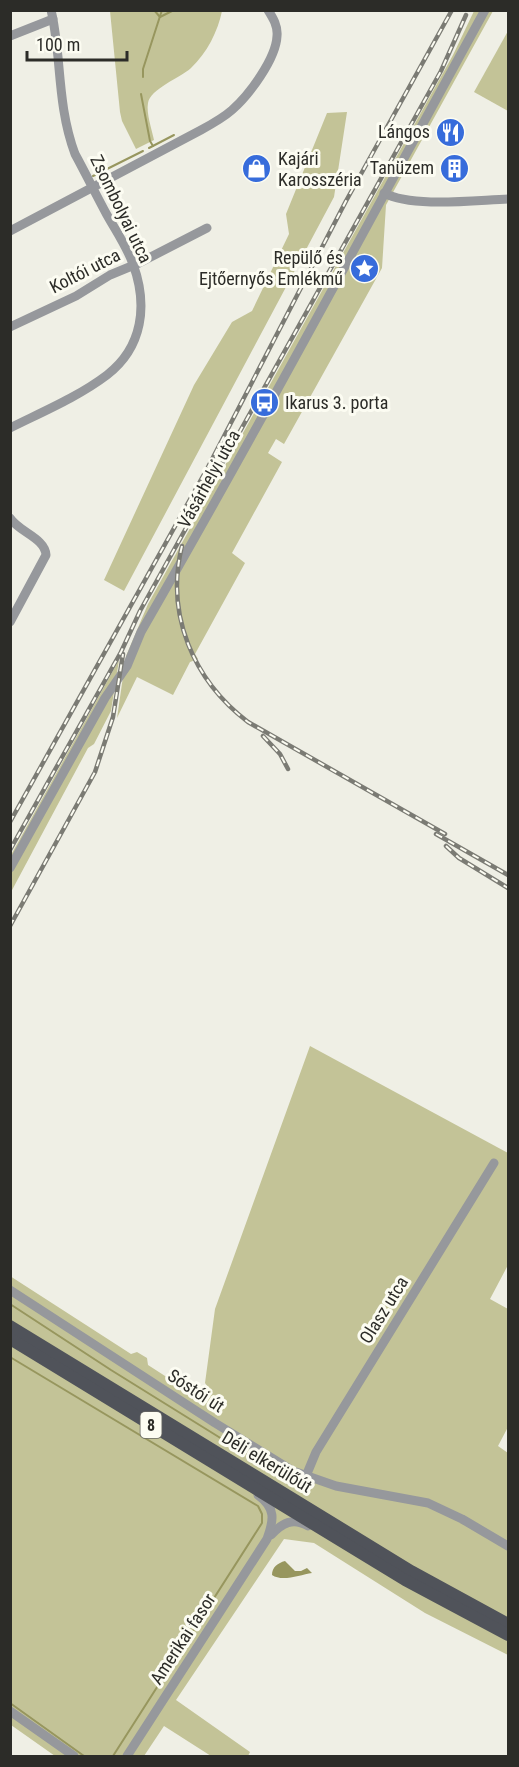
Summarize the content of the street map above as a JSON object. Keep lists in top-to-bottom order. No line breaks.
{"streets":{"main road":["8","Déli elkerülőút"],"street":["Zsombolyai utca","Koltói utca","Vásárhelyi utca","Olasz utca","Sóstói út","Amerikai fasor"]},"crossings":[["Zsombolyai utca","Koltói utca"],["Olasz utca","Sóstói út"]],"places":{"restaurant":["Lángos"],"building":["Tanüzem"],"shop":["Kajári Karosszéria"],"place":["Repülő és Ejtőernyős Emlékmű"],"bus stop":["Ikarus 3. porta"]},"scale_bar":"100 m"}
